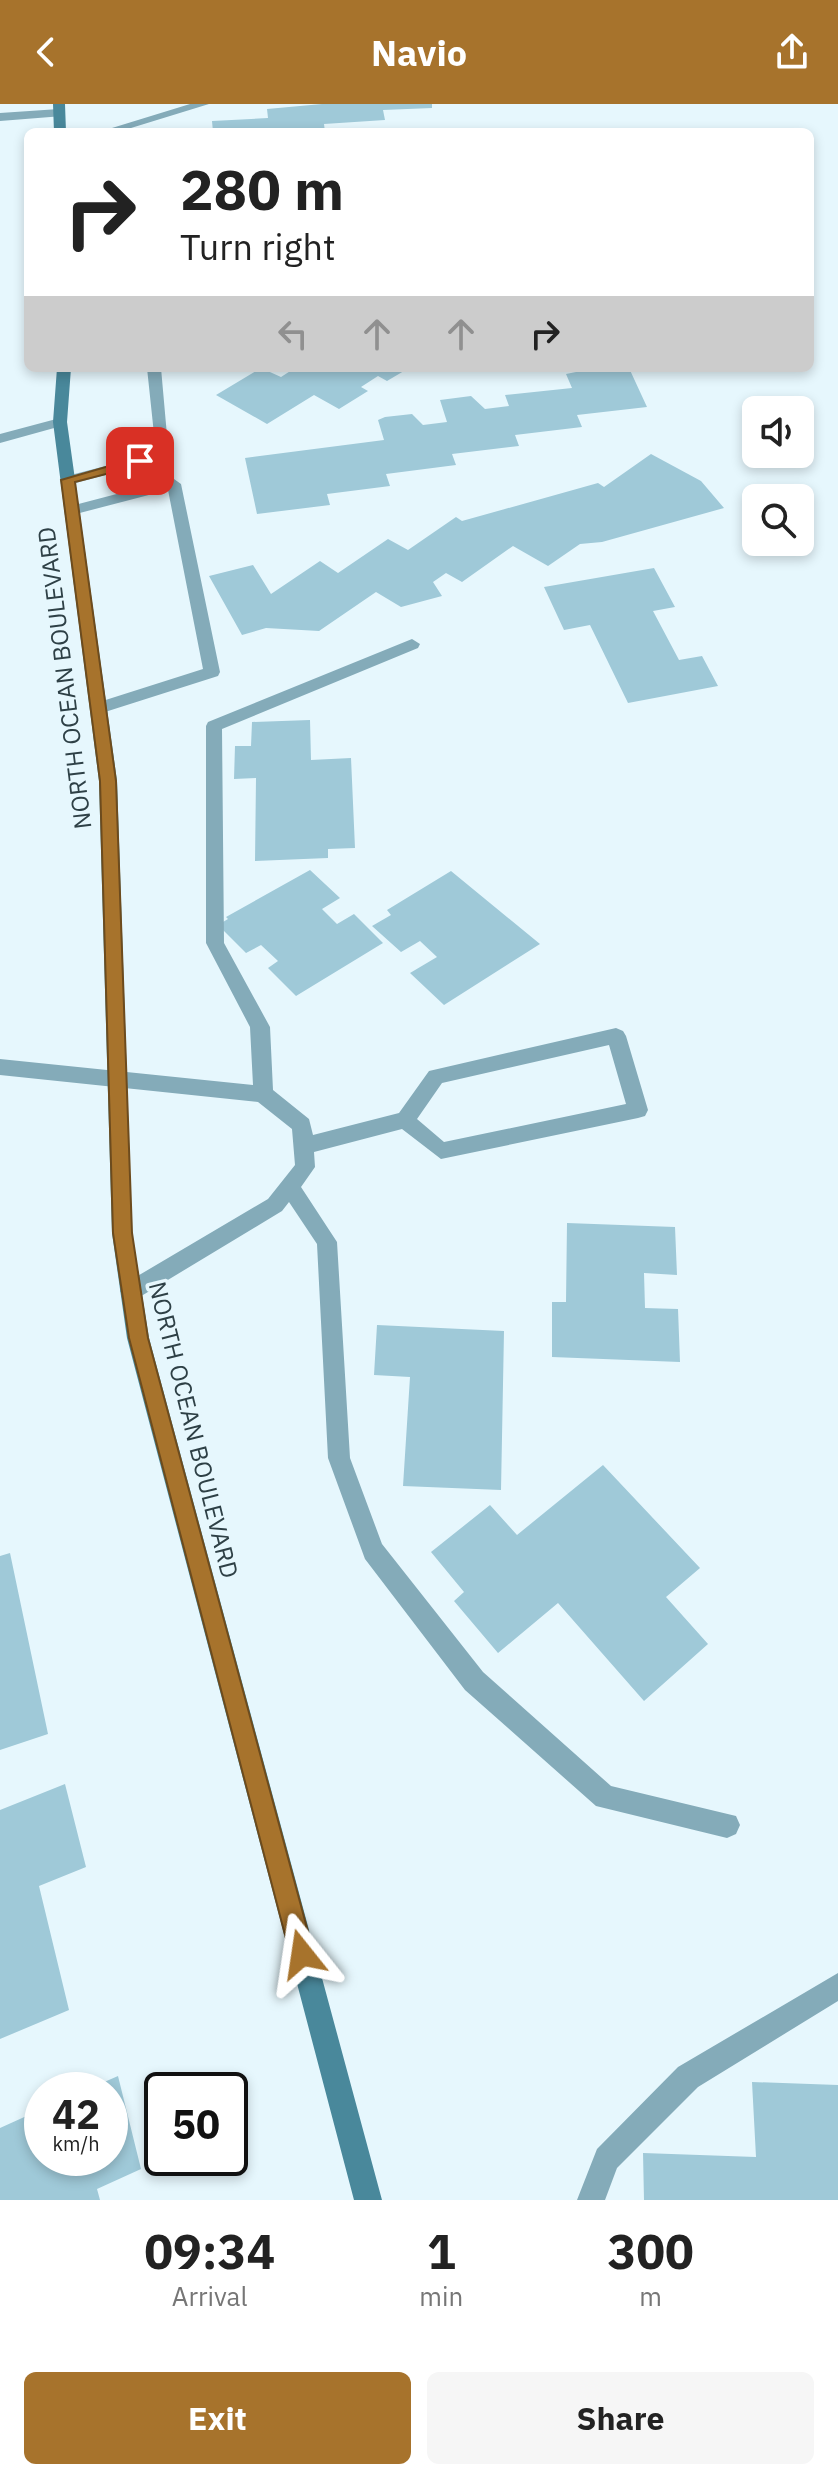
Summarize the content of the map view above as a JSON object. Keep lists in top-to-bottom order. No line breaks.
{"streets":{"main road":["NORTH OCEAN BOULEVARD"]},"page":{"header":"Navio","turn":["280 m","Turn right"],"speed":"42 km/h","limit":"50","eta":["09:34","Arrival","1","min","300","m"],"buttons":["Exit","Share"]}}
